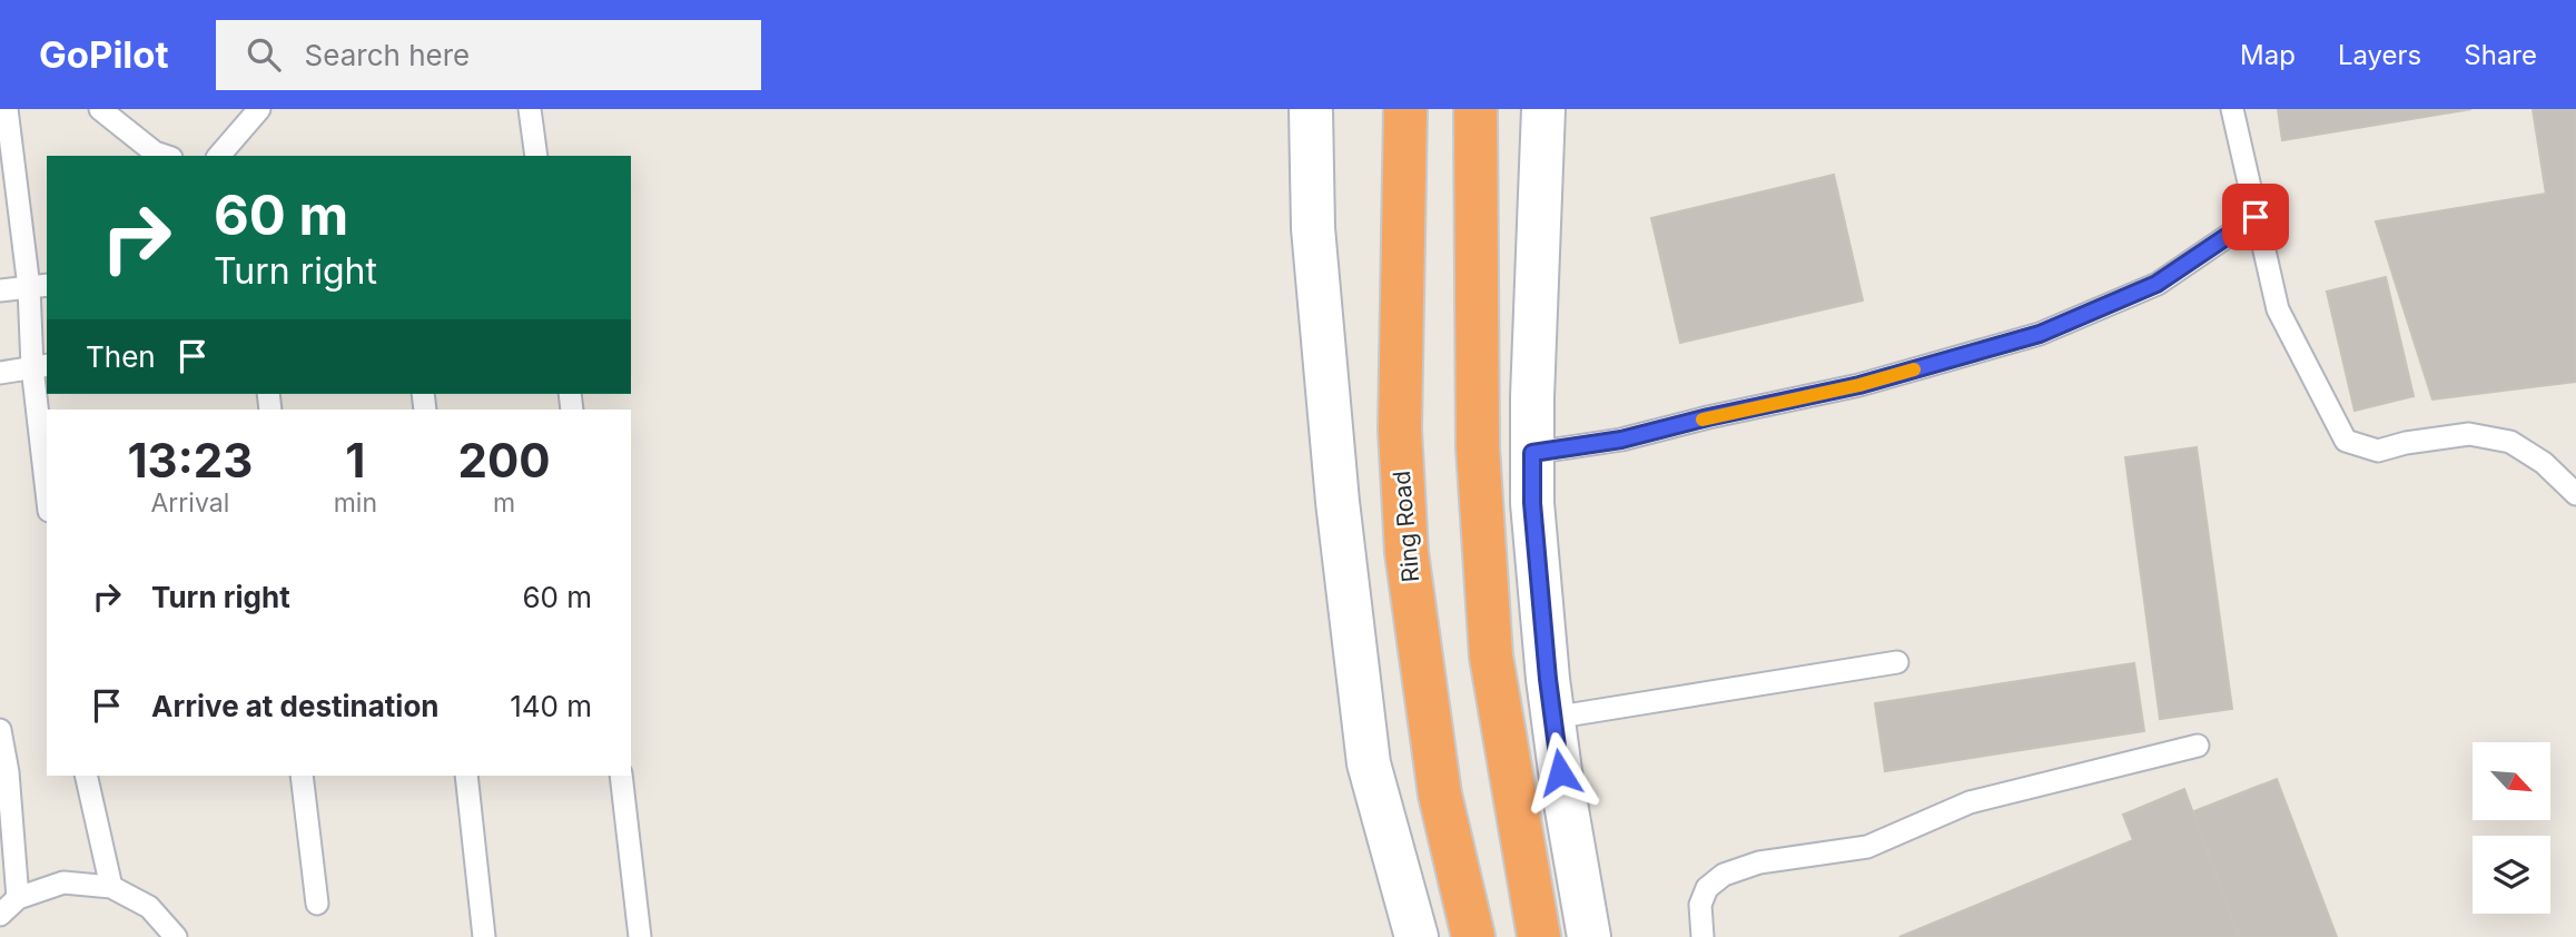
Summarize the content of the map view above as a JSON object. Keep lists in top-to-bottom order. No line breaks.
{"streets":{"highway":["Ring Road"]},"north":"bottom right","page":{"header":"GoPilot","search":"Search here","nav":["Map","Layers","Share"],"turn":["60 m","Turn right"],"then":"Then","eta":["13:23","Arrival","1","min","200","m"],"list":[{"name":"Turn right","value":"60 m"},{"name":"Arrive at destination","value":"140 m"}]}}
